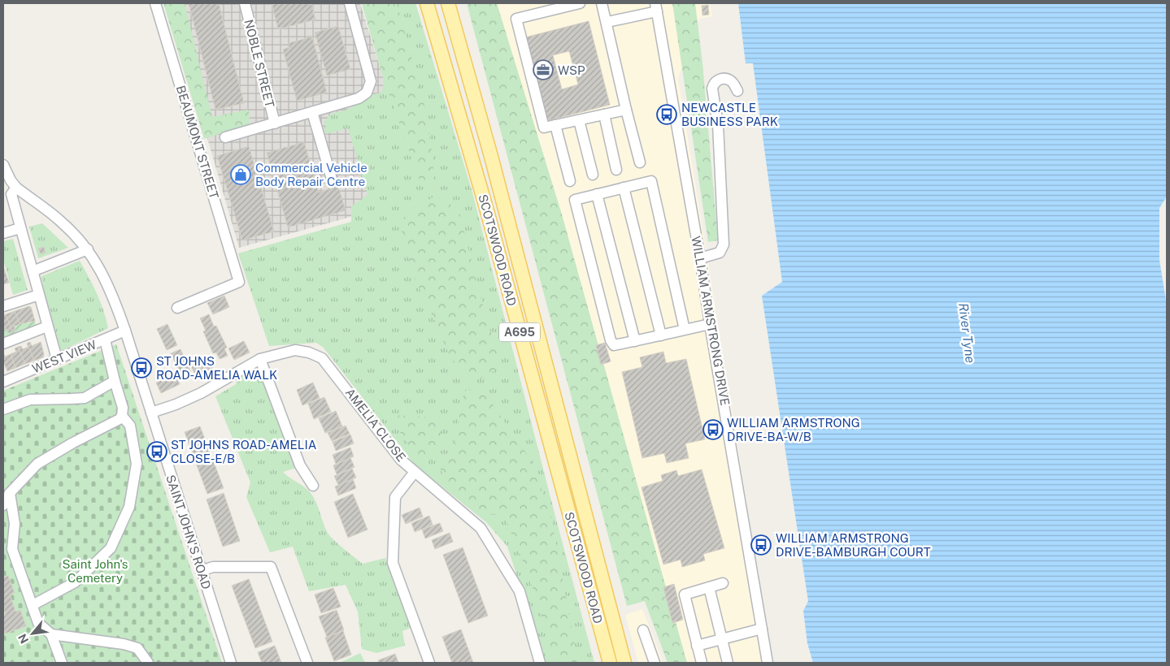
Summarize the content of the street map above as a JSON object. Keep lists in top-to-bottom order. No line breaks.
{"streets":{"main road":["SCOTSWOOD ROAD","A695"],"street":["NOBLE STREET","BEAUMONT STREET","WILLIAM ARMSTRONG DRIVE","WEST VIEW","AMELIA CLOSE","SAINT JOHN'S ROAD"]},"crossings":[["WEST VIEW","SAINT JOHN'S ROAD"],["AMELIA CLOSE","SAINT JOHN'S ROAD"]],"water":["River Tyne"],"parks":["Saint John's Cemetery"],"places":{"office":["WSP"],"bus stop":["NEWCASTLE BUSINESS PARK","ST JOHNS ROAD-AMELIA WALK","WILLIAM ARMSTRONG DRIVE-BA-W/B","ST JOHNS ROAD-AMELIA CLOSE-E/B","WILLIAM ARMSTRONG DRIVE-BAMBURGH COURT"],"shop":["Commercial Vehicle Body Repair Centre"]},"north":"bottom left"}
